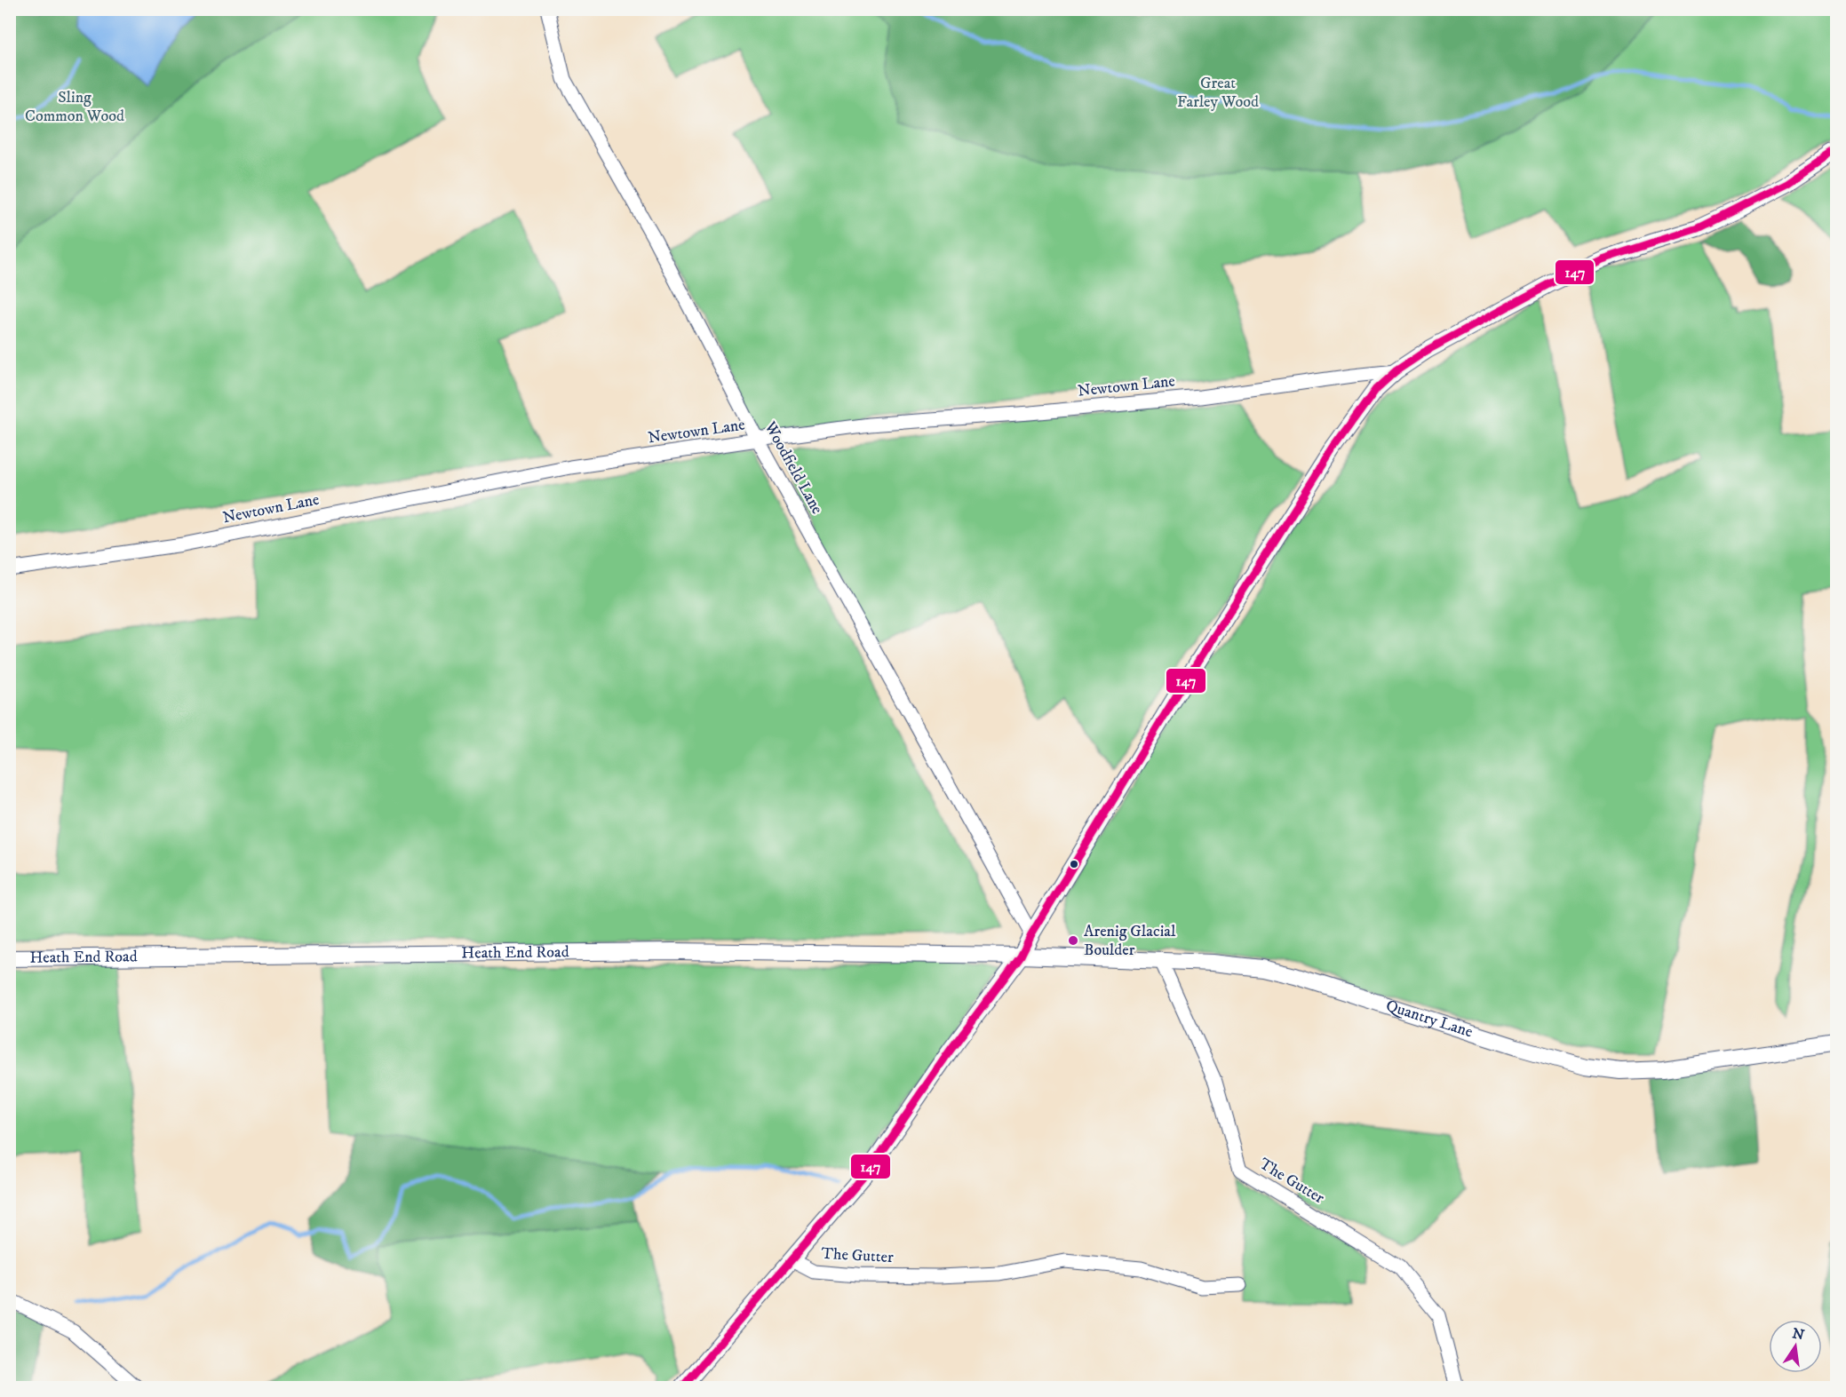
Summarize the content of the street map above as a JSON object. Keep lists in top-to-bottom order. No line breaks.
{"streets":{"street":["Newtown Lane","Woodfield Lane","Heath End Road","Quantry Lane","The Gutter"]},"crossings":[["Newtown Lane","Woodfield Lane"],["Heath End Road","Quantry Lane"],["Quantry Lane","The Gutter"]],"parks":["Great Farley Wood","Sling Common Wood"],"places":["Arenig Glacial Boulder"],"lines":["transit line 147"],"north":"top"}
